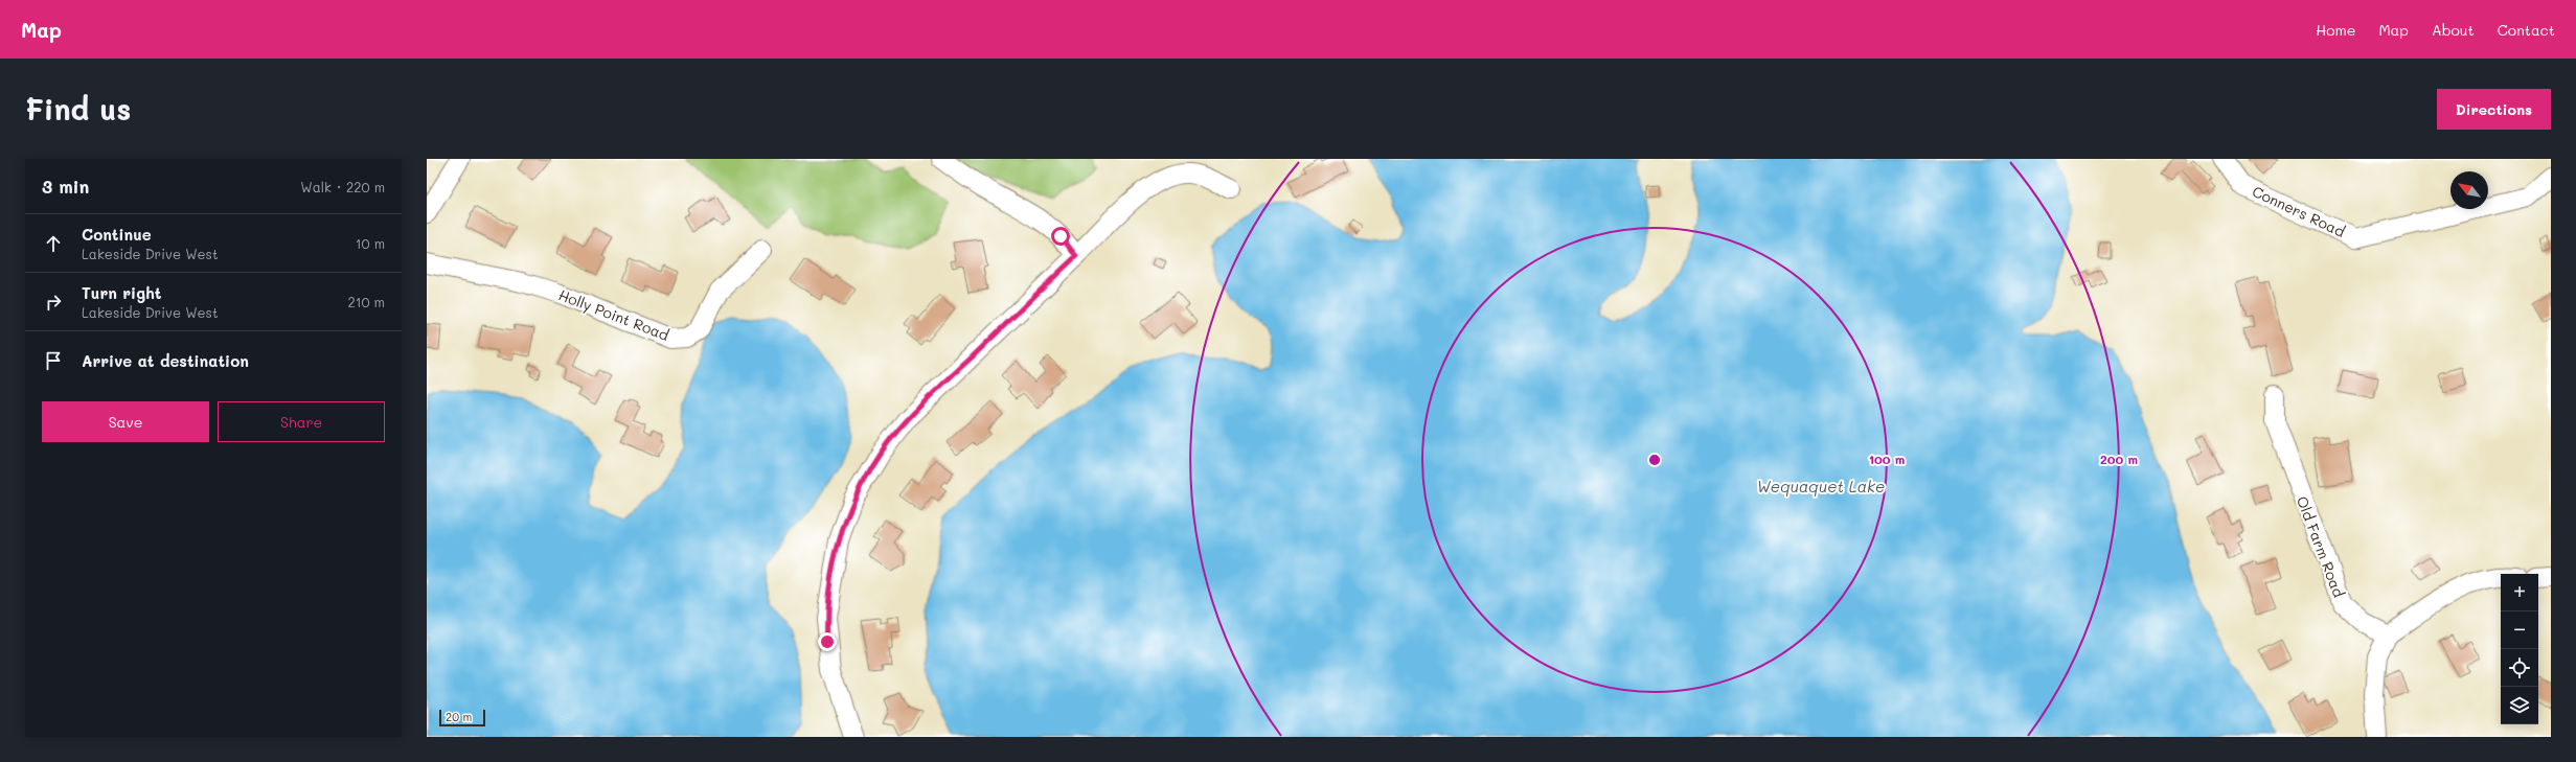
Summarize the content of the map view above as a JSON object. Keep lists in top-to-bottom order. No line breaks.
{"streets":{"street":["Conners Road","Holly Point Road","Old Farm Road"]},"water":["Wequaquet Lake"],"scale_bar":"20 m","north":"top left","page":{"header":"Map","nav":["Home","Map","About","Contact"],"buttons":["Directions",["Save","Share"]],"title":"Find us","heading":["3 min","Walk · 220 m"],"list":[["Continue","Lakeside Drive West","10 m"],["Turn right","Lakeside Drive West","210 m"],"Arrive at destination"],"map_buttons":["+","−"],"scale":"20 m"},"rings":["100 m","200 m"]}
